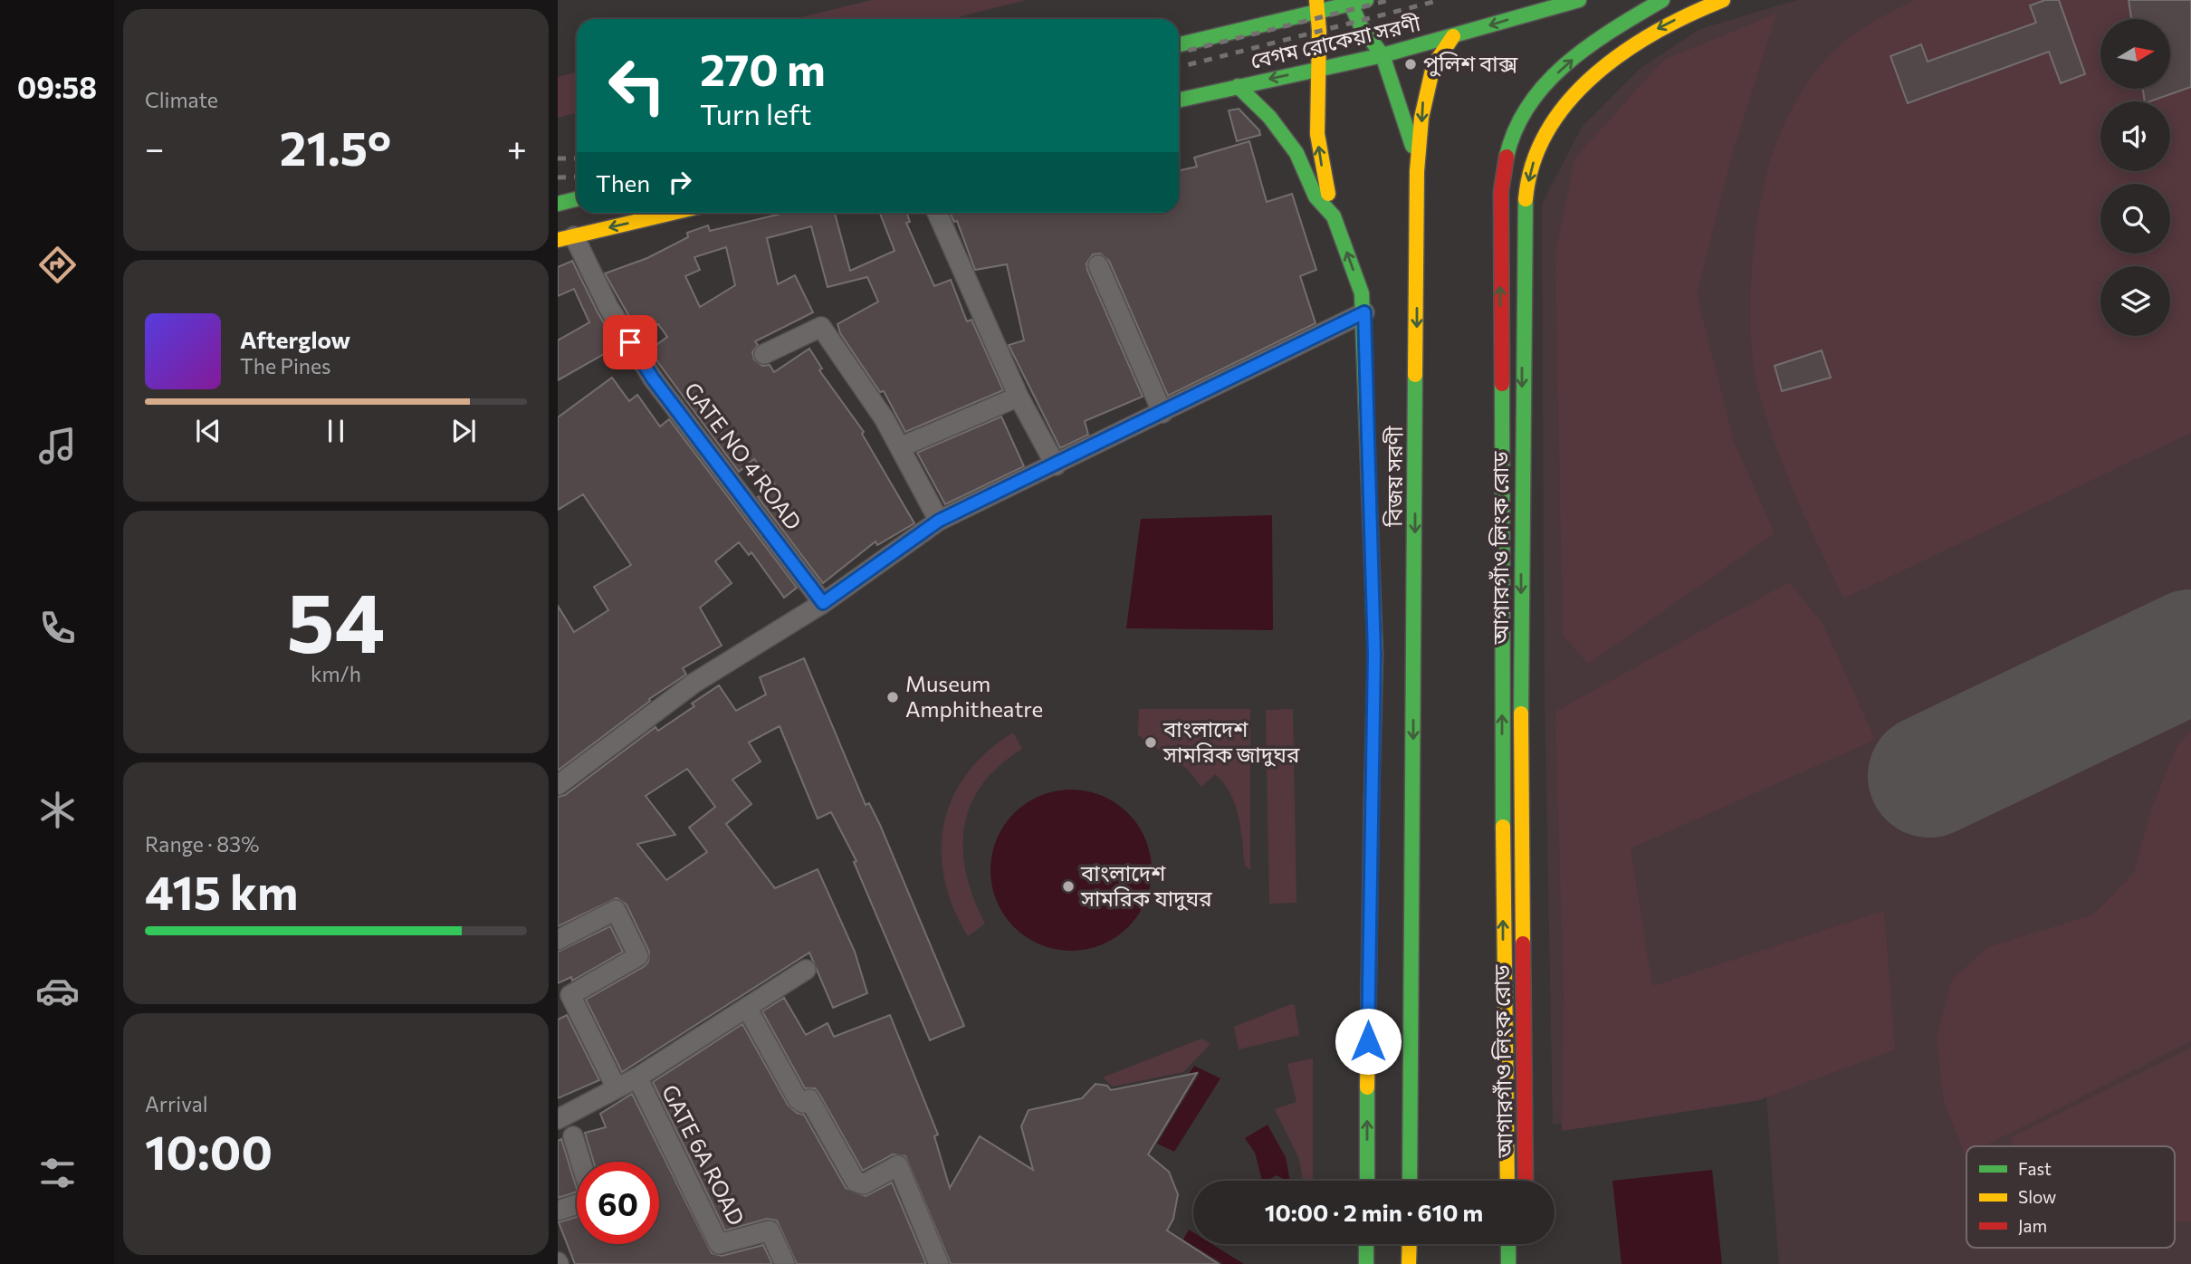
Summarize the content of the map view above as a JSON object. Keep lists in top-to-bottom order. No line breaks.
{"streets":{"main road":["বেগম রোকেয়া সরণী","বিজয় সরণী","আগারগাঁও লিংক রোড"],"street":["GATE NO 4 ROAD","GATE 6A ROAD"]},"crossings":[["বেগম রোকেয়া সরণী","বিজয় সরণী"]],"places":["পুলিশ বাক্স","Museum Amphitheatre","বাংলাদেশ সামরিক জাদুঘর","বাংলাদেশ সামরিক যাদুঘর"],"legend":["Fast","Slow","Jam"],"north":"right","page":{"tabs":"09:58","tile":["Climate",["54","km/h"],["Range · 83%","415 km"],["Arrival","10:00"]],"turn":["270 m","Turn left"],"heat":["−","21.5°","+"],"then":"Then","song":["Afterglow","The Pines"],"limit":"60","trip":"10:00 · 2 min · 610 m"}}
